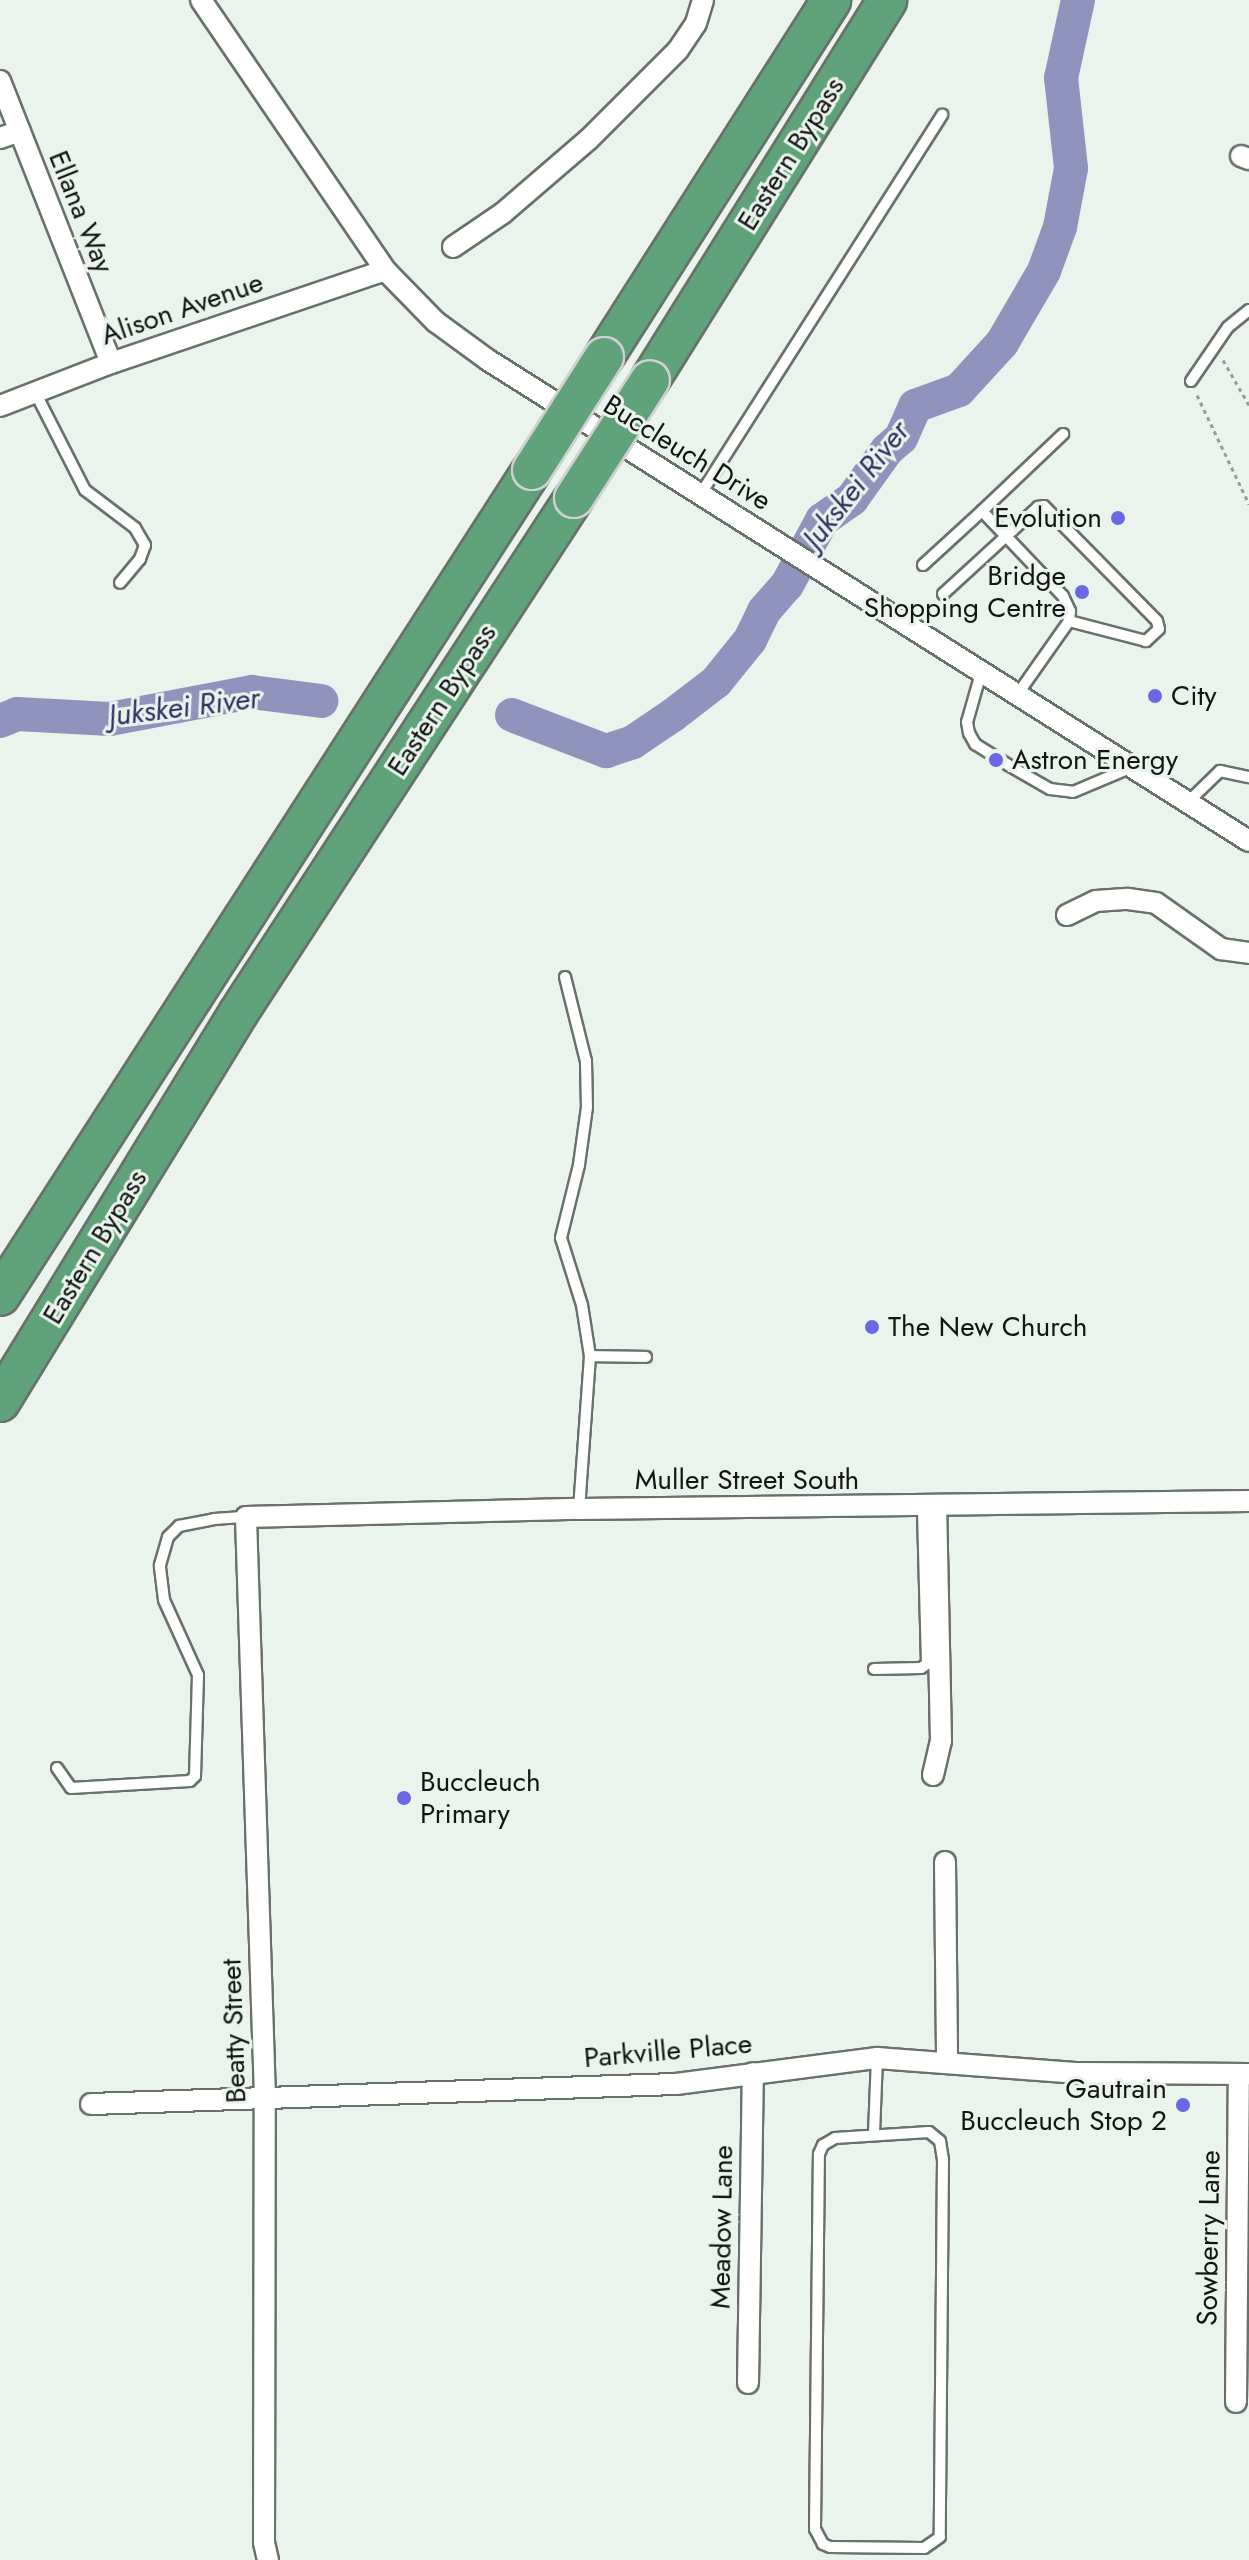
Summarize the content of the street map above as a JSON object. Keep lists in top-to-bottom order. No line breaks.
{"streets":{"highway":["Eastern Bypass"],"street":["Ellana Way","Alison Avenue","Buccleuch Drive","Muller Street South","Beatty Street","Parkville Place","Meadow Lane","Sowberry Lane"]},"crossings":[["Ellana Way","Alison Avenue"],["Alison Avenue","Buccleuch Drive"],["Muller Street South","Beatty Street"],["Beatty Street","Parkville Place"],["Parkville Place","Meadow Lane"],["Parkville Place","Sowberry Lane"]],"water":["Jukskei River"],"places":["Evolution","Bridge Shopping Centre","City","Astron Energy","The New Church","Buccleuch Primary","Gautrain Buccleuch Stop 2"]}
